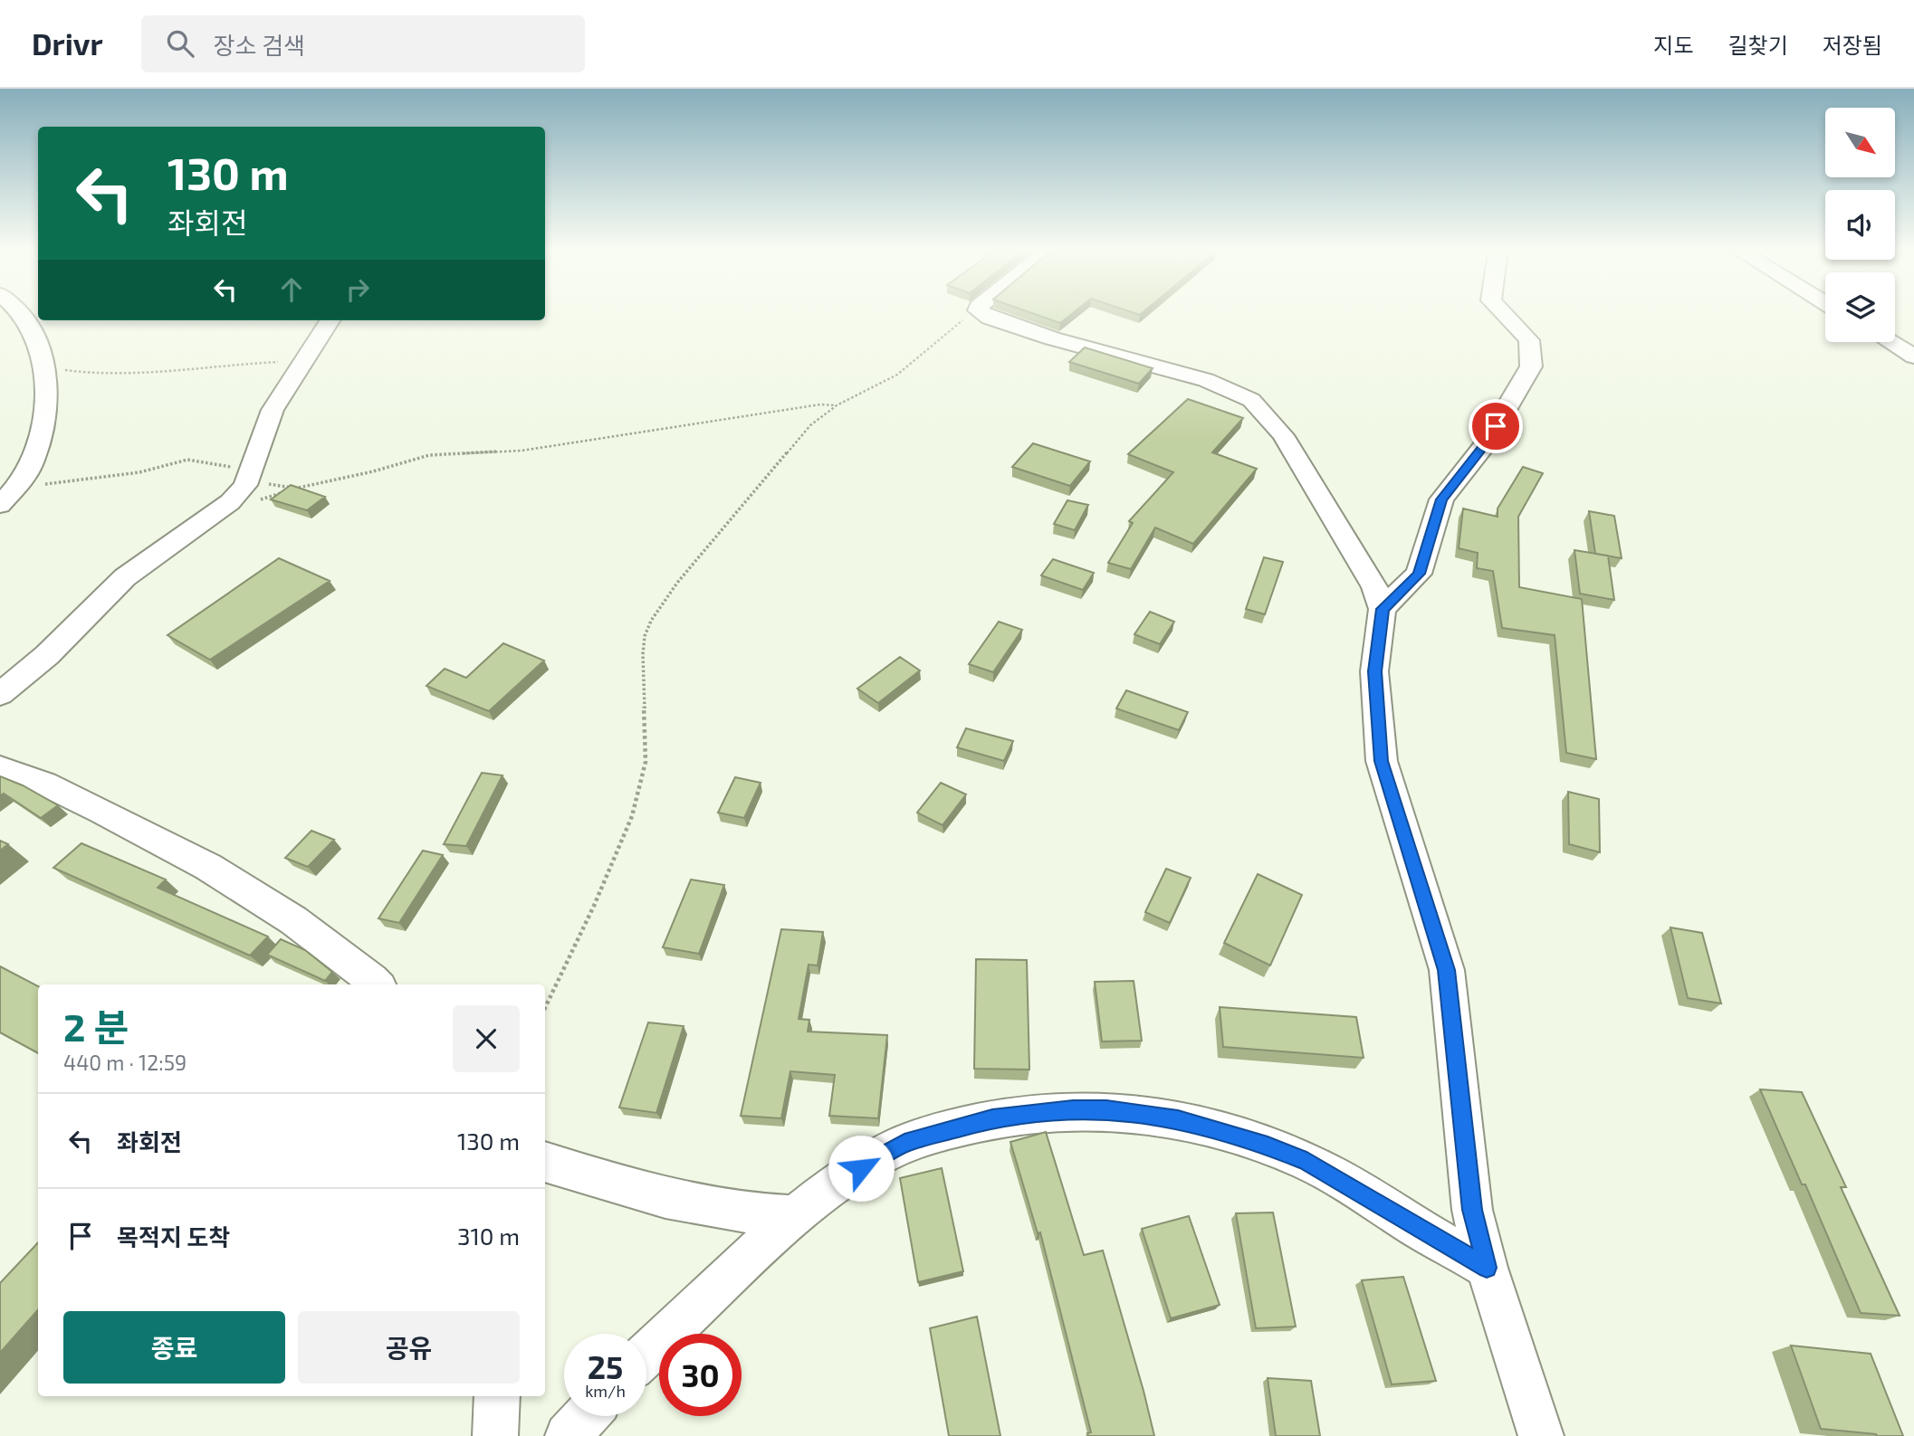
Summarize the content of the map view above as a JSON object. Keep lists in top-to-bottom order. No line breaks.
{"north":"bottom right","page":{"header":"Drivr","search":"장소 검색","nav":["지도","길찾기","저장됨"],"turn":["130 m","좌회전"],"heading":["2 분","440 m · 12:59"],"list":[{"name":"좌회전","value":"130 m"},{"name":"목적지 도착","value":"310 m"}],"buttons":["종료","공유"],"speed":"25 km/h","limit":"30"}}
